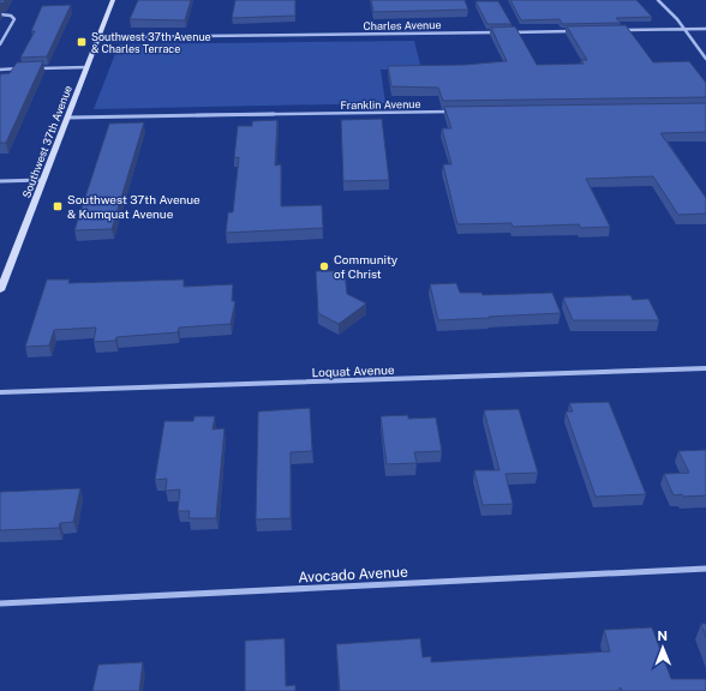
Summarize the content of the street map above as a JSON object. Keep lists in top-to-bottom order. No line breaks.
{"streets":{"main road":["Southwest 37th Avenue"],"street":["Charles Avenue","Franklin Avenue","Loquat Avenue","Avocado Avenue"]},"crossings":[["Charles Avenue","Southwest 37th Avenue"],["Franklin Avenue","Southwest 37th Avenue"]],"places":{"transit":["Southwest 37th Avenue & Charles Terrace","Southwest 37th Avenue & Kumquat Avenue"],"other":["Community of Christ"]},"north":"top"}
